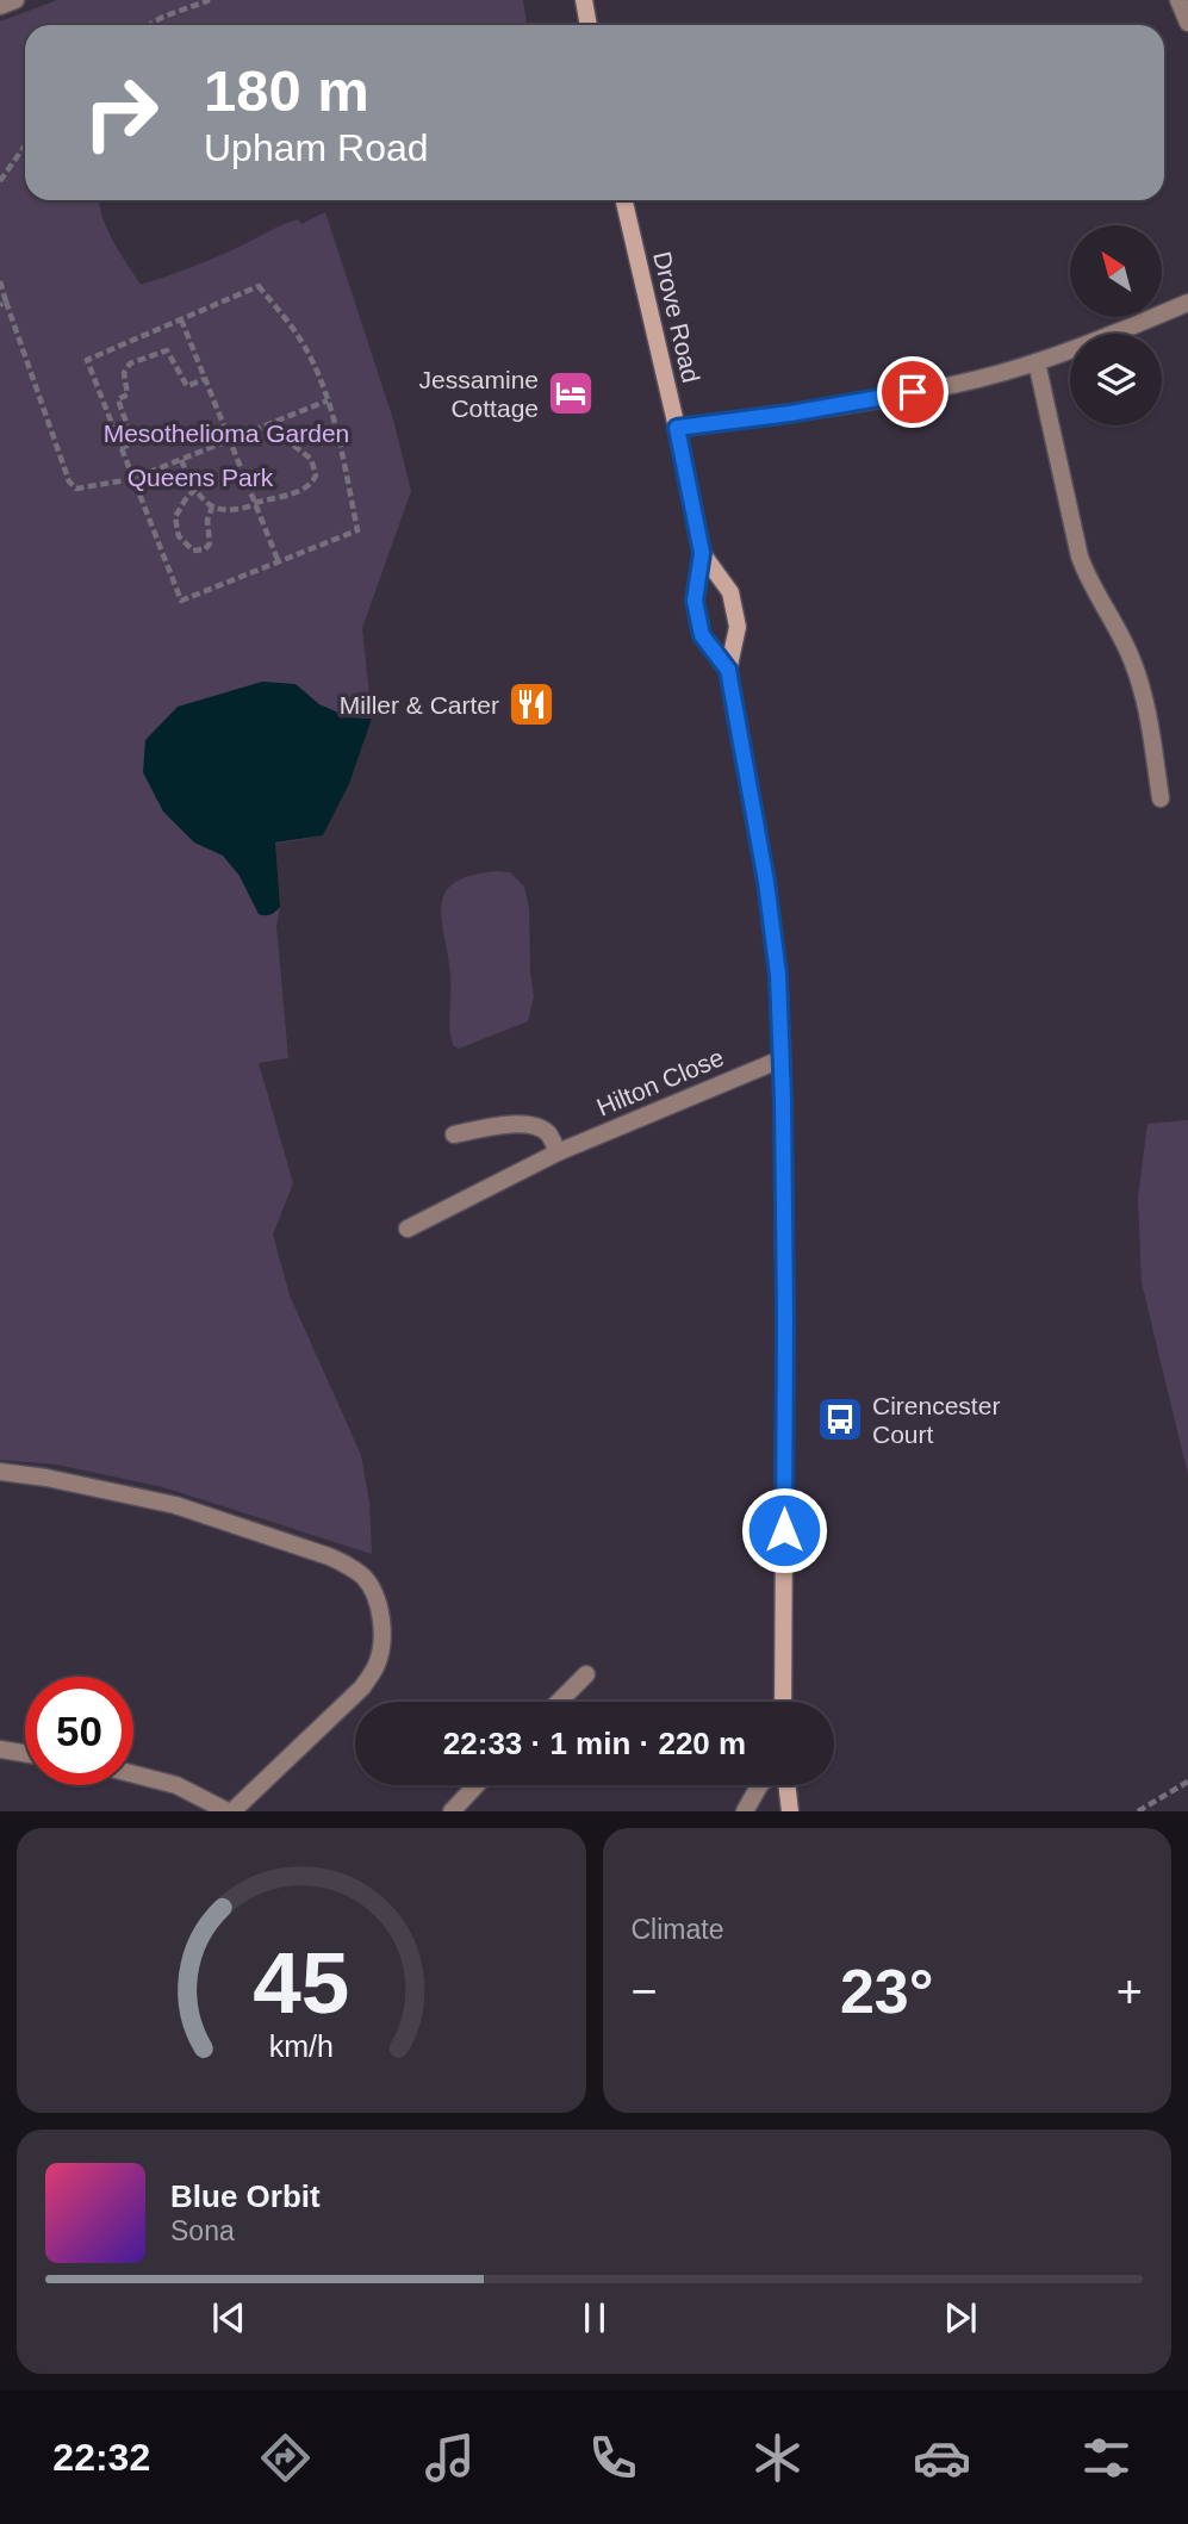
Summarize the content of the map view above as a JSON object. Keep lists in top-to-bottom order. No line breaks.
{"streets":{"main road":["Drove Road"],"street":["Hilton Close"]},"crossings":[["Drove Road","Hilton Close"]],"parks":["Mesothelioma Garden","Queens Park"],"places":{"hotel":["Jessamine Cottage"],"restaurant":["Miller & Carter"],"bus stop":["Cirencester Court"]},"north":"top left","page":{"turn":["180 m","Upham Road"],"limit":"50","trip":"22:33 · 1 min · 220 m","tile":"Climate","heat":["−","23°","+"],"song":["Blue Orbit","Sona"],"tabs":"22:32","gauge":["45","km/h"]}}
